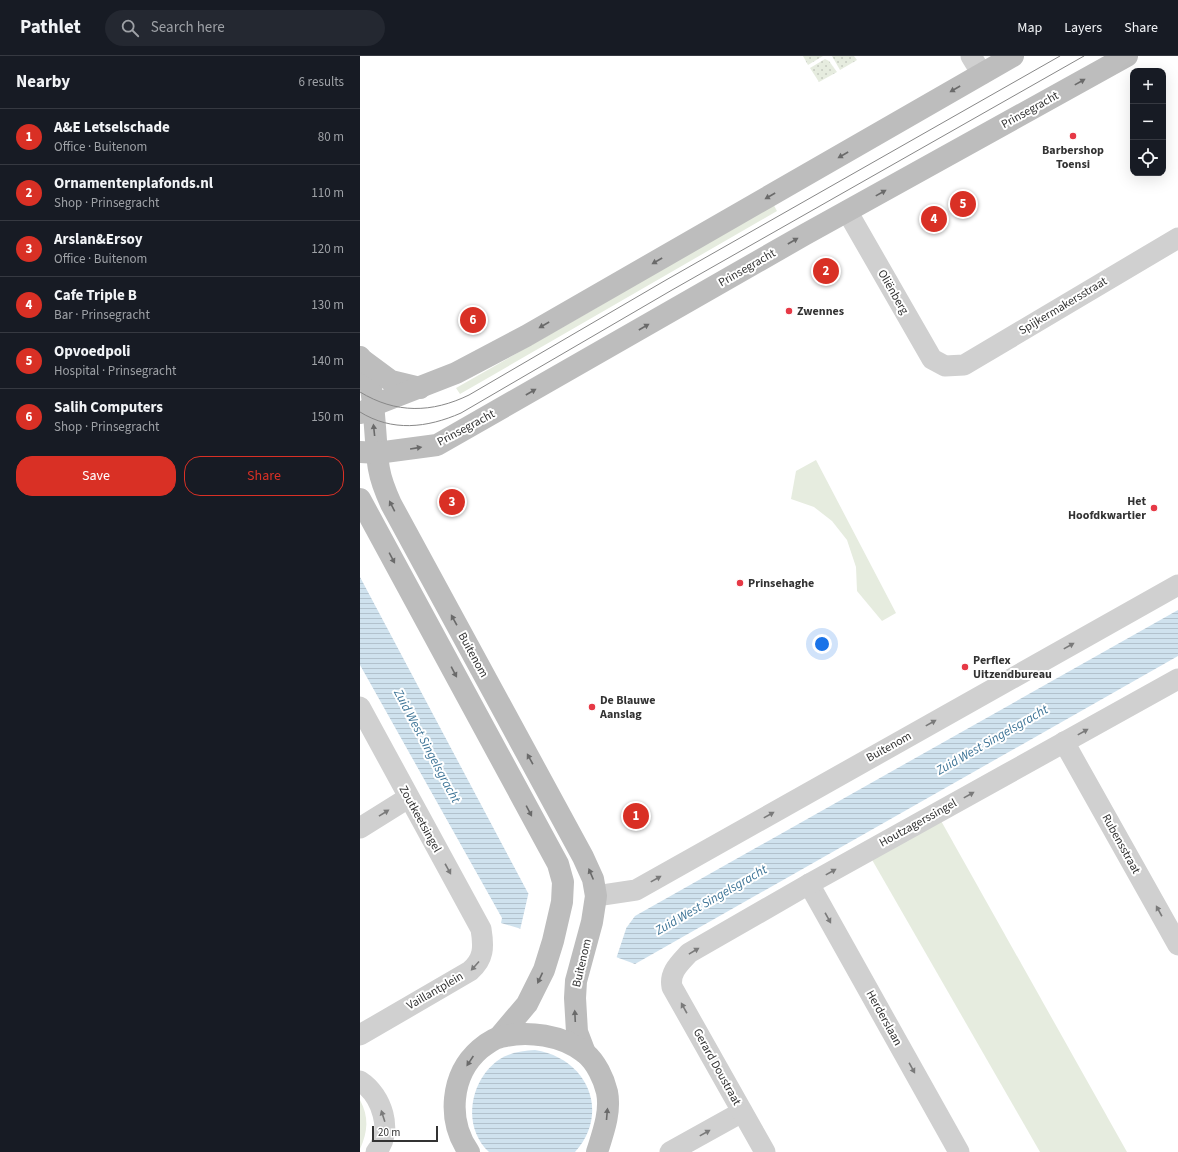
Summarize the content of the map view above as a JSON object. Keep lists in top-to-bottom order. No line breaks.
{"streets":{"main road":["Prinsegracht","Buitenom"],"street":["Oliënberg","Spijkermakersstraat","Zoutkeetsingel","Houtzagerssingel","Rubensstraat","Vaillantplein","Herderslaan","Gerard Doustraat"]},"crossings":[["Prinsegracht","Oliënberg"],["Prinsegracht","Buitenom"],["Oliënberg","Spijkermakersstraat"],["Zoutkeetsingel","Vaillantplein"],["Houtzagerssingel","Rubensstraat"],["Houtzagerssingel","Herderslaan"],["Houtzagerssingel","Gerard Doustraat"]],"one_way":["Zoutkeetsingel","Houtzagerssingel","Rubensstraat","Vaillantplein","Herderslaan","Gerard Doustraat"],"water":["Zuid West Singelsgracht"],"places":["Barbershop Toensi","Zwennes","Het Hoofdkwartier","Prinsehaghe","Perflex Uitzendbureau","De Blauwe Aanslag"],"scale_bar":"20 m","page":{"header":"Pathlet","search":"Search here","nav":["Map","Layers","Share"],"heading":["Nearby","6 results"],"map_buttons":["+","−"],"list":[{"mark":"1","name":"A&E Letselschade","note":"Office · Buitenom","value":"80 m"},{"mark":"2","name":"Ornamentenplafonds.nl","note":"Shop · Prinsegracht","value":"110 m"},{"mark":"3","name":"Arslan&Ersoy","note":"Office · Buitenom","value":"120 m"},{"mark":"4","name":"Cafe Triple B","note":"Bar · Prinsegracht","value":"130 m"},{"mark":"5","name":"Opvoedpoli","note":"Hospital · Prinsegracht","value":"140 m"},{"mark":"6","name":"Salih Computers","note":"Shop · Prinsegracht","value":"150 m"}],"pins":["5","4","2","6","3","1"],"buttons":["Save","Share"],"scale":"20 m"}}
